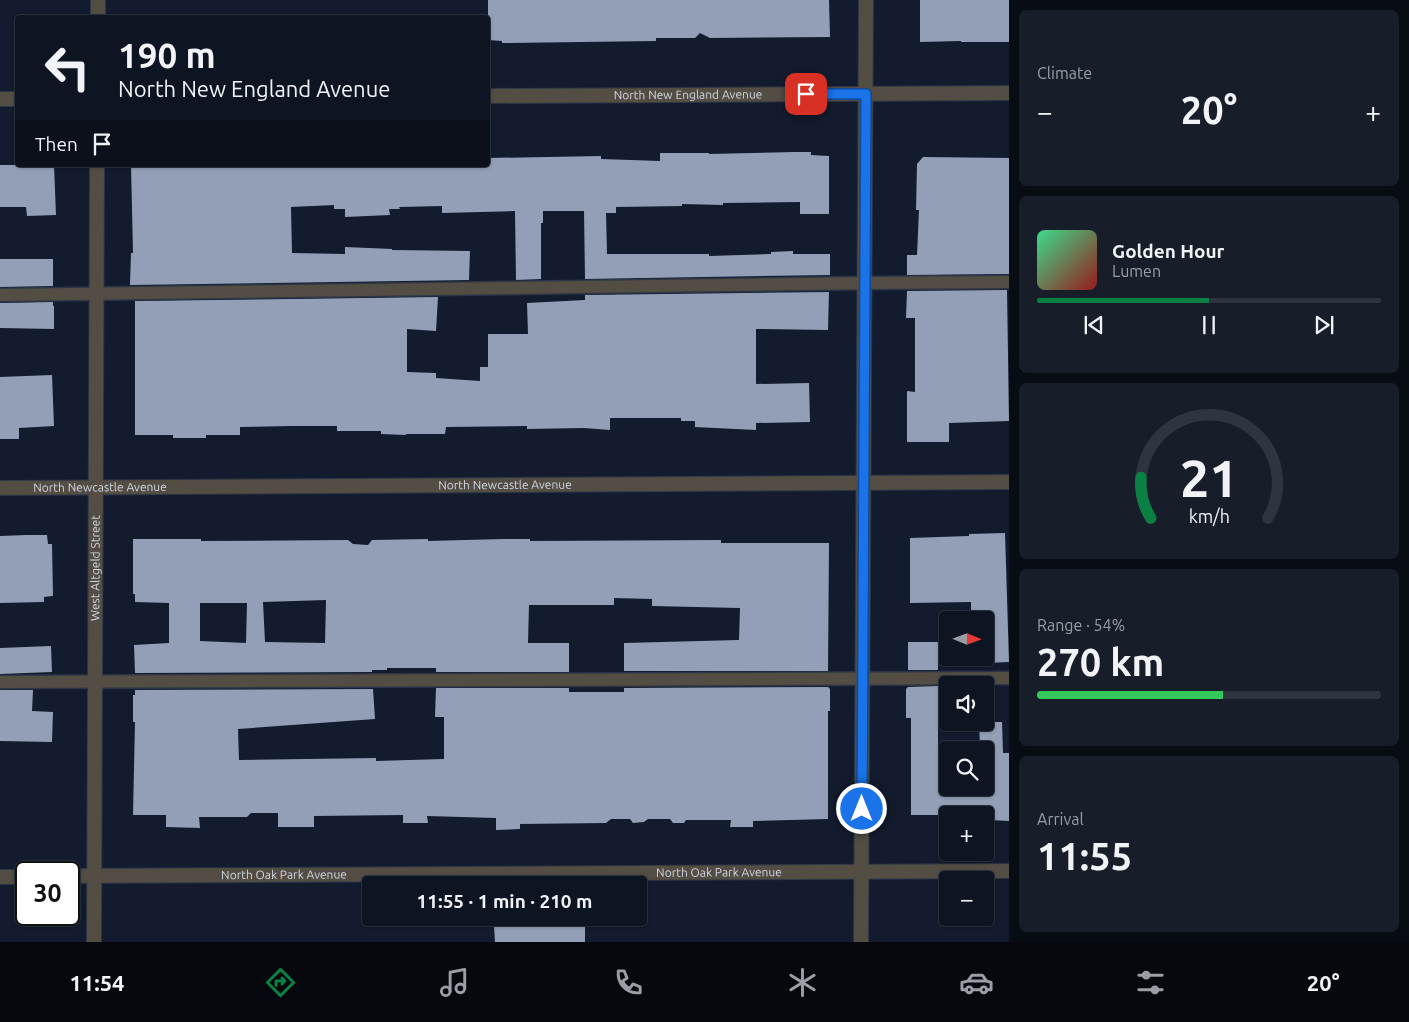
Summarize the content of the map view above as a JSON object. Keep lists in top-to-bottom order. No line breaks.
{"streets":{"street":["North New England Avenue","North Newcastle Avenue","West Altgeld Street","North Oak Park Avenue"]},"crossings":[["North Newcastle Avenue","West Altgeld Street"],["West Altgeld Street","North Oak Park Avenue"]],"north":"right","page":{"tile":["Climate",["Range · 54%","270 km"],["Arrival","11:55"]],"turn":["190 m","North New England Avenue"],"heat":["−","20°","+"],"then":"Then","song":["Golden Hour","Lumen"],"map_buttons":["+","−"],"limit":"30","trip":"11:55 · 1 min · 210 m","tabs":["11:54","20°"],"gauge":["21","km/h"]}}
